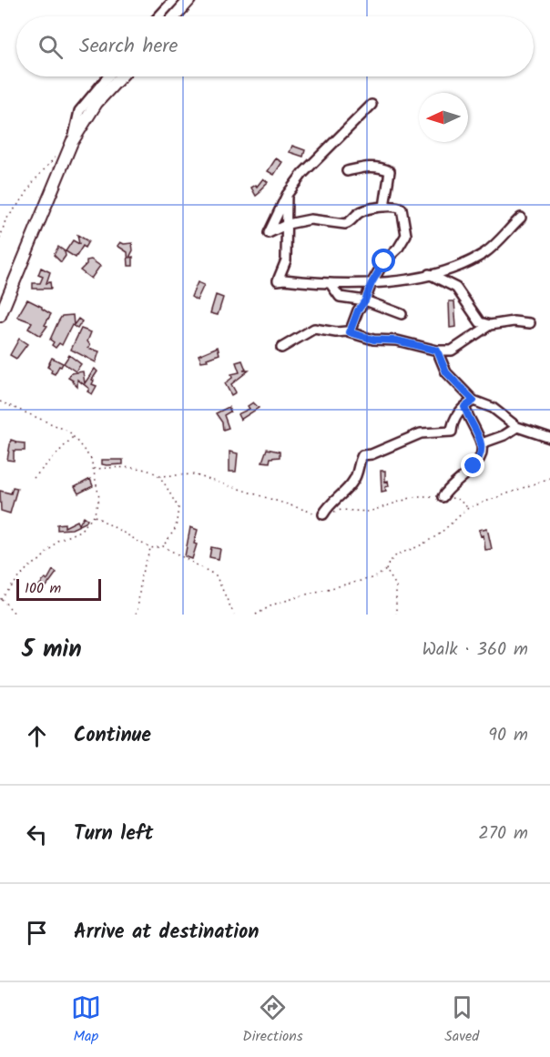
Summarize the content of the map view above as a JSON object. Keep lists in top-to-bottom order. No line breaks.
{"scale_bar":"100 m","north":"left","page":{"search":"Search here","scale":"100 m","heading":["5 min","Walk · 360 m"],"list":[["Continue","90 m"],["Turn left","270 m"],"Arrive at destination"],"nav":["Map","Directions","Saved"]}}
